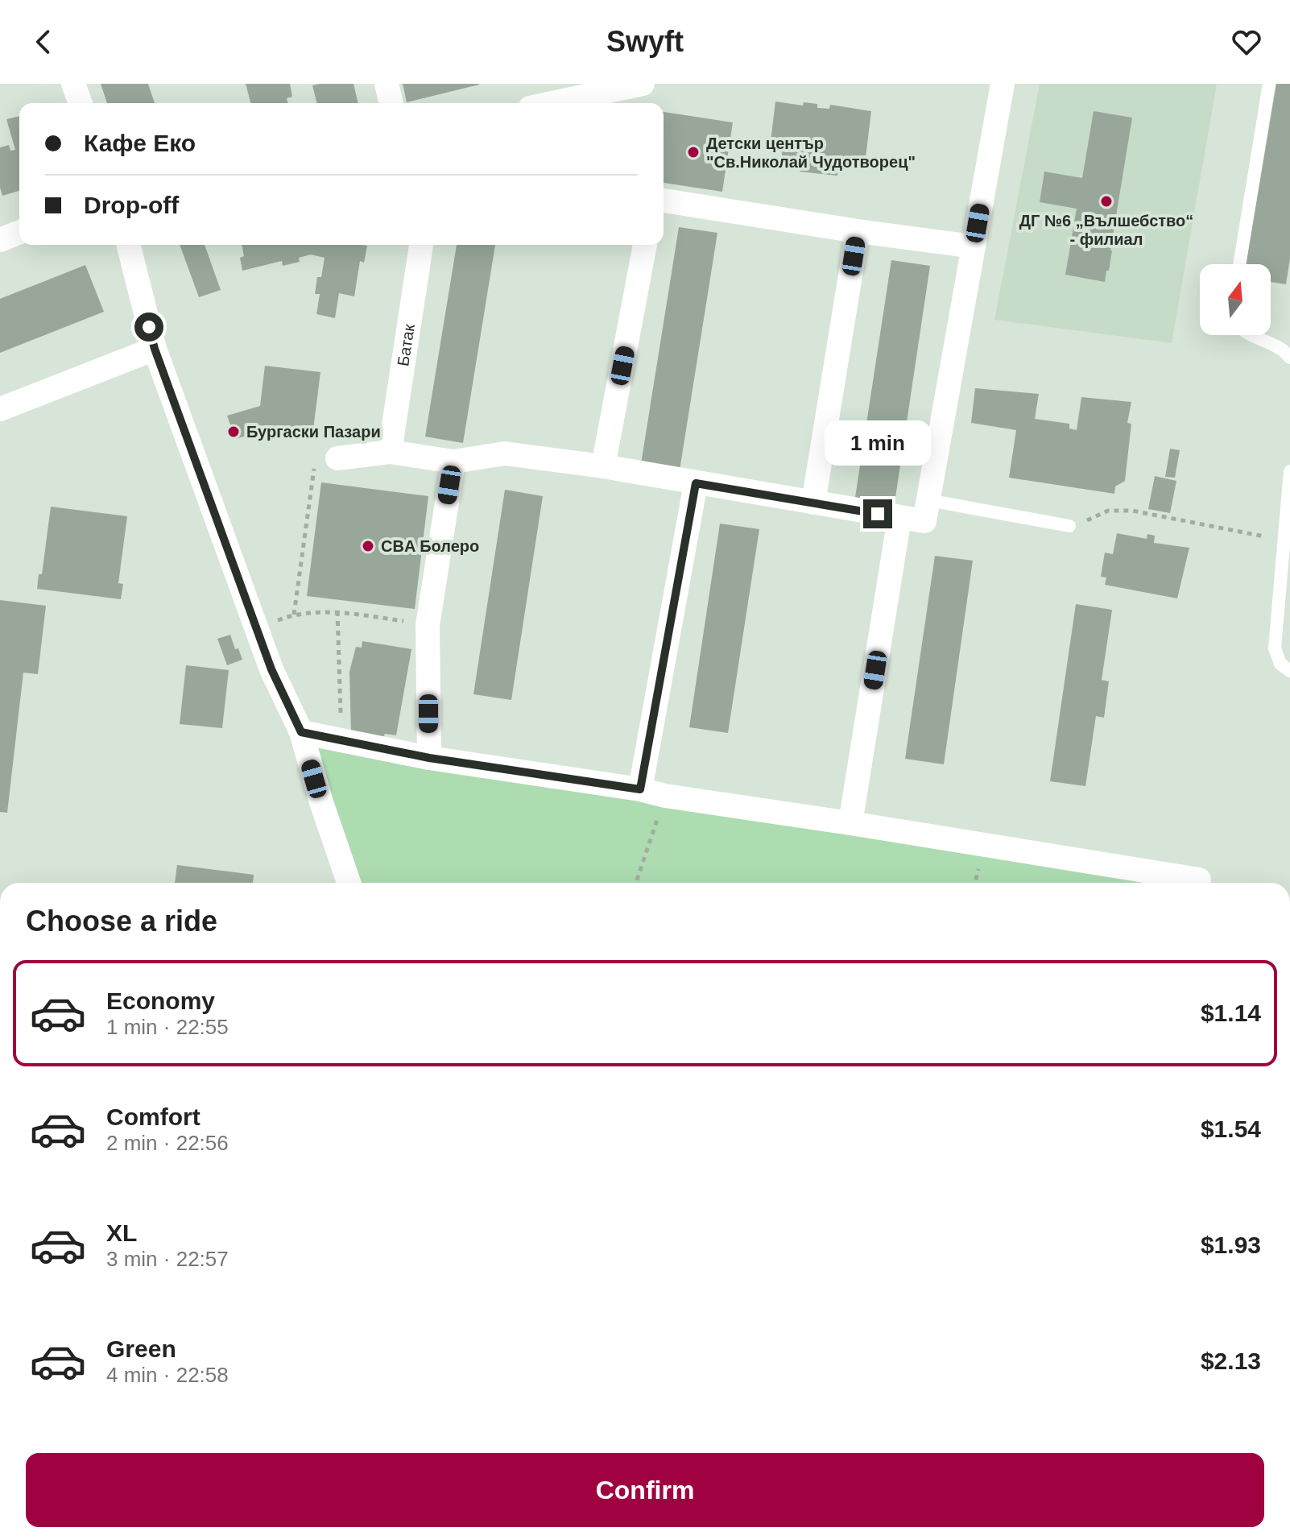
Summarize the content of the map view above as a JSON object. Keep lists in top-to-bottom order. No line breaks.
{"streets":{"street":["Батак"]},"places":["Детски център \"Св.Николай Чудотворец\"","ДГ №6 „Вълшебство“ - филиал","Бургаски Пазари","CBA Болеро"],"north":"top","page":{"header":"Swyft","banner":["Кафе Еко","Drop-off"],"bubble":"1 min","heading":"Choose a ride","list":[{"name":"Economy","note":"1 min · 22:55","value":"$1.14"},{"name":"Comfort","note":"2 min · 22:56","value":"$1.54"},{"name":"XL","note":"3 min · 22:57","value":"$1.93"},{"name":"Green","note":"4 min · 22:58","value":"$2.13"}],"buttons":"Confirm"}}
